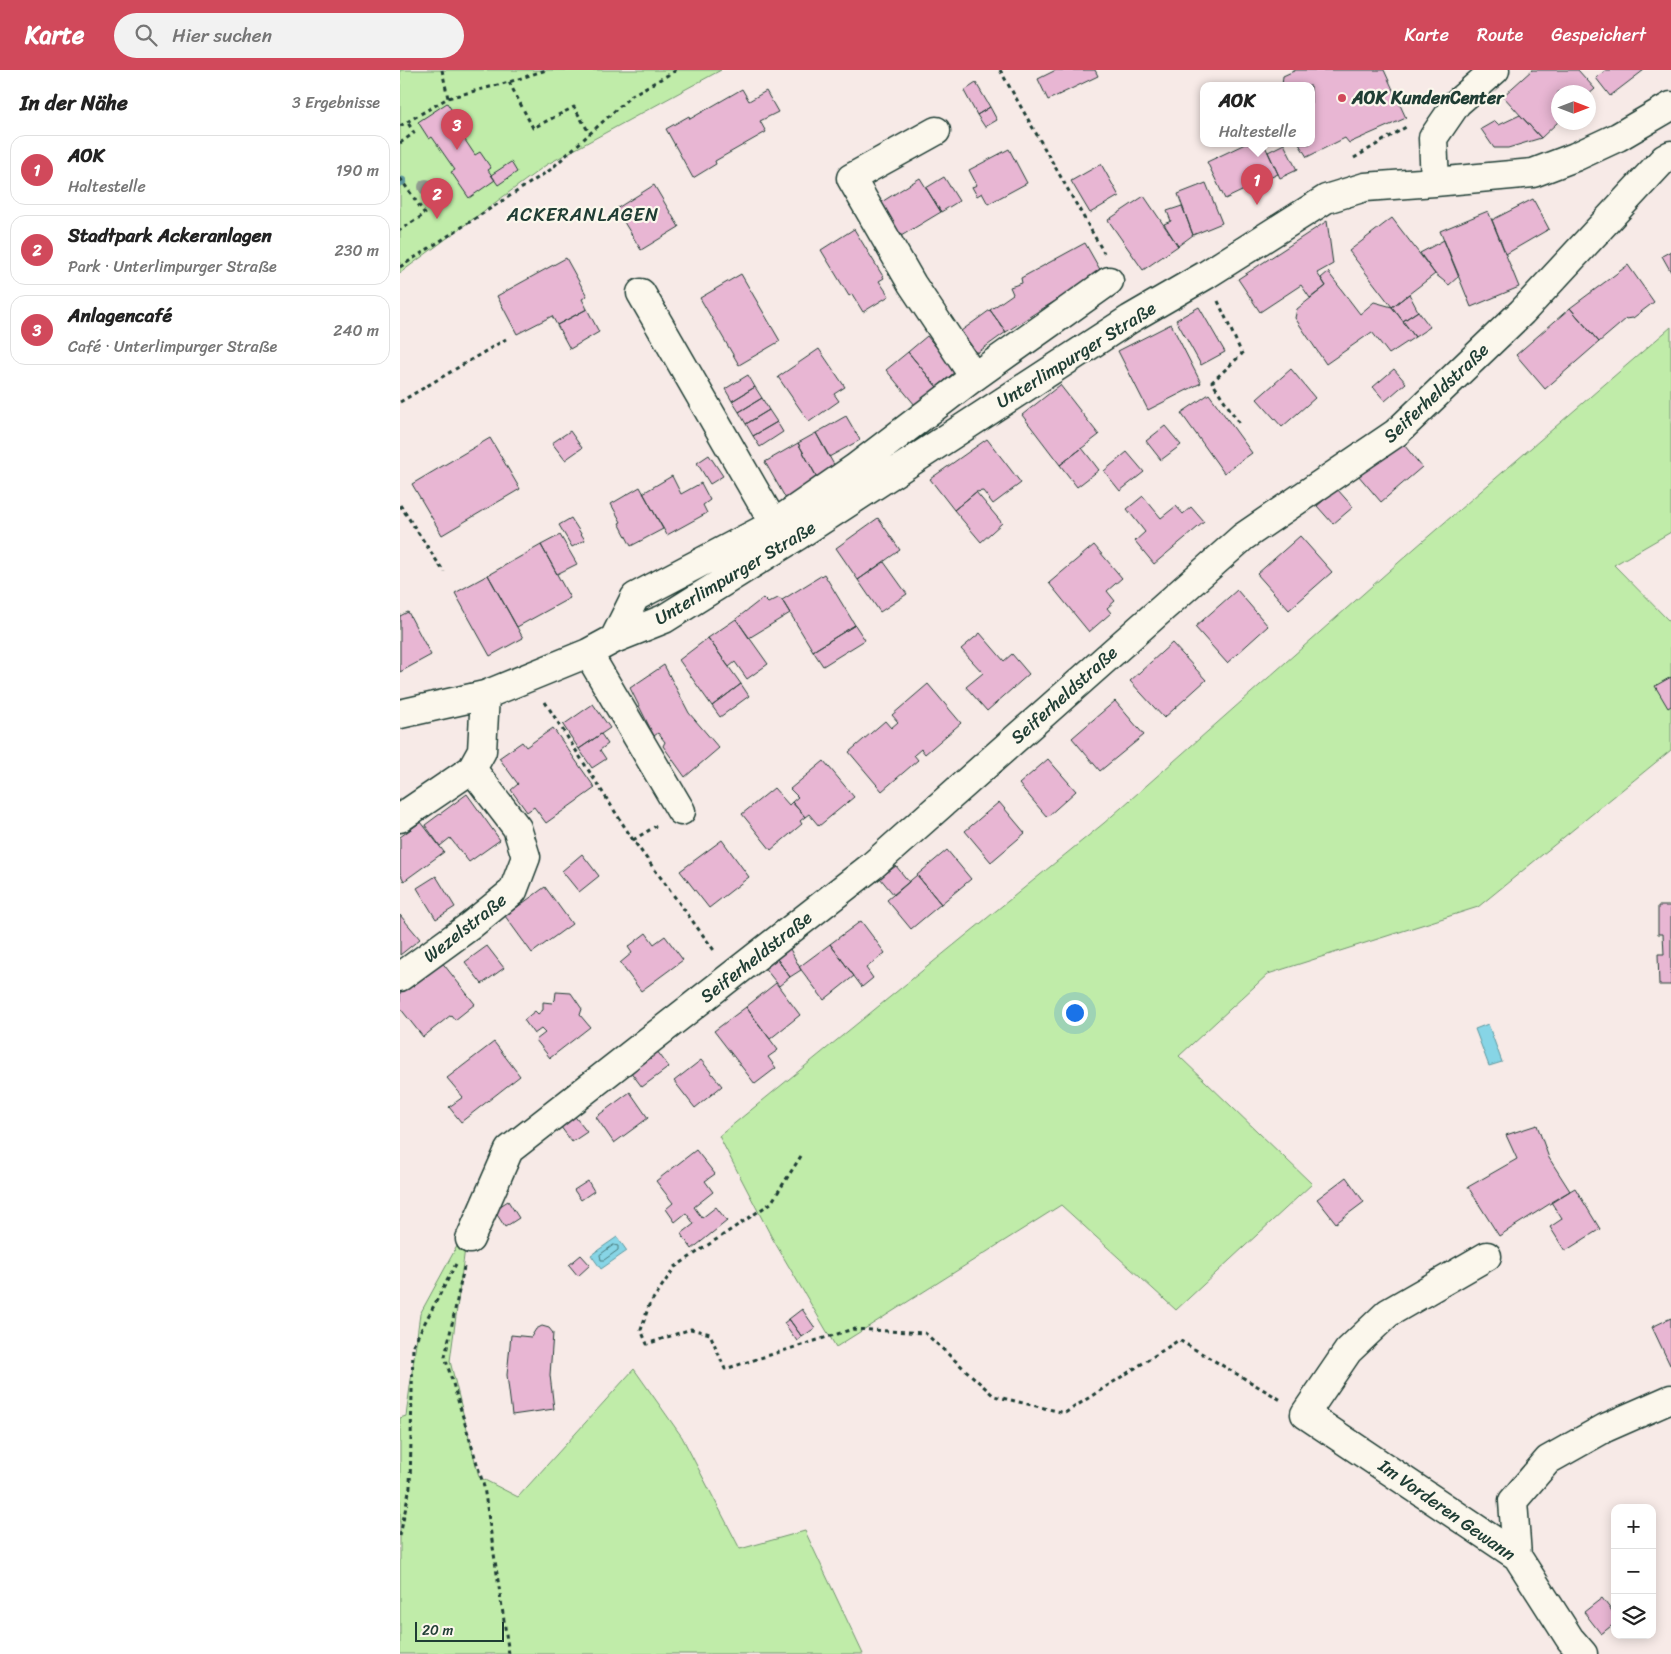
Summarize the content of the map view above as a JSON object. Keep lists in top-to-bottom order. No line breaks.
{"streets":{"street":["Unterlimpurger Straße","Seiferheldstraße","Wezelstraße","Im Vorderen Gewann"]},"districts":["ACKERANLAGEN"],"places":["AOK KundenCenter"],"scale_bar":"20 m","north":"right","page":{"header":"Karte","search":"Hier suchen","nav":["Karte","Route","Gespeichert"],"heading":["In der Nähe","3 Ergebnisse"],"popup":["AOK","Haltestelle"],"pins":["3","1","2"],"list":[{"mark":"1","name":"AOK","note":"Haltestelle","value":"190 m"},{"mark":"2","name":"Stadtpark Ackeranlagen","note":"Park · Unterlimpurger Straße","value":"230 m"},{"mark":"3","name":"Anlagencafé","note":"Café · Unterlimpurger Straße","value":"240 m"}],"map_buttons":["+","−"],"scale":"20 m"}}
